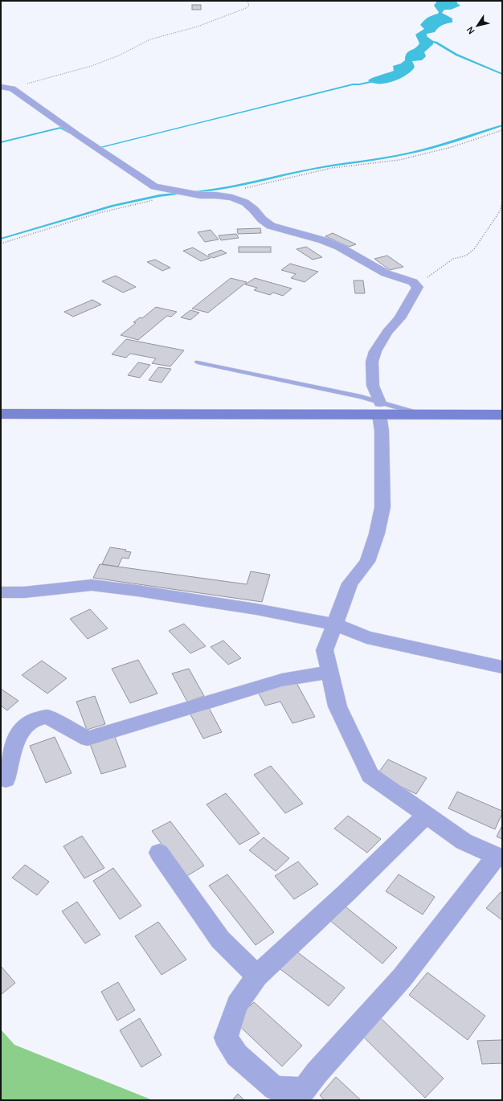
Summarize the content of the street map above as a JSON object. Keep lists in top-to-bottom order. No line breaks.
{"north":"bottom left"}
